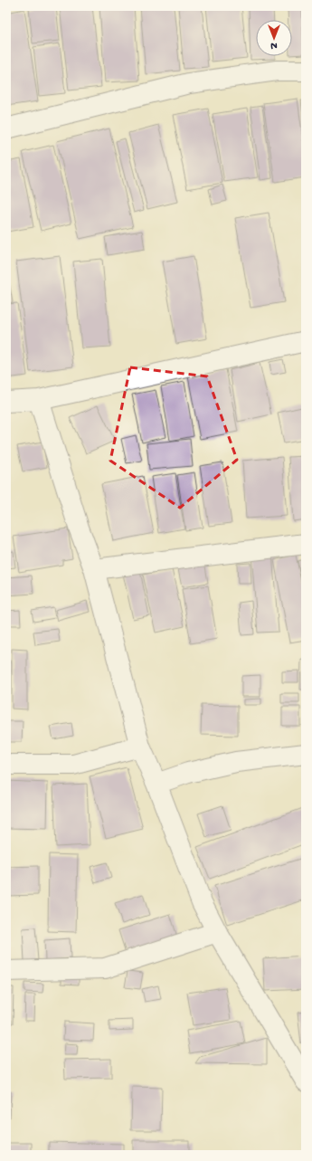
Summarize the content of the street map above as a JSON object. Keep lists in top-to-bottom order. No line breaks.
{"north":"bottom"}
